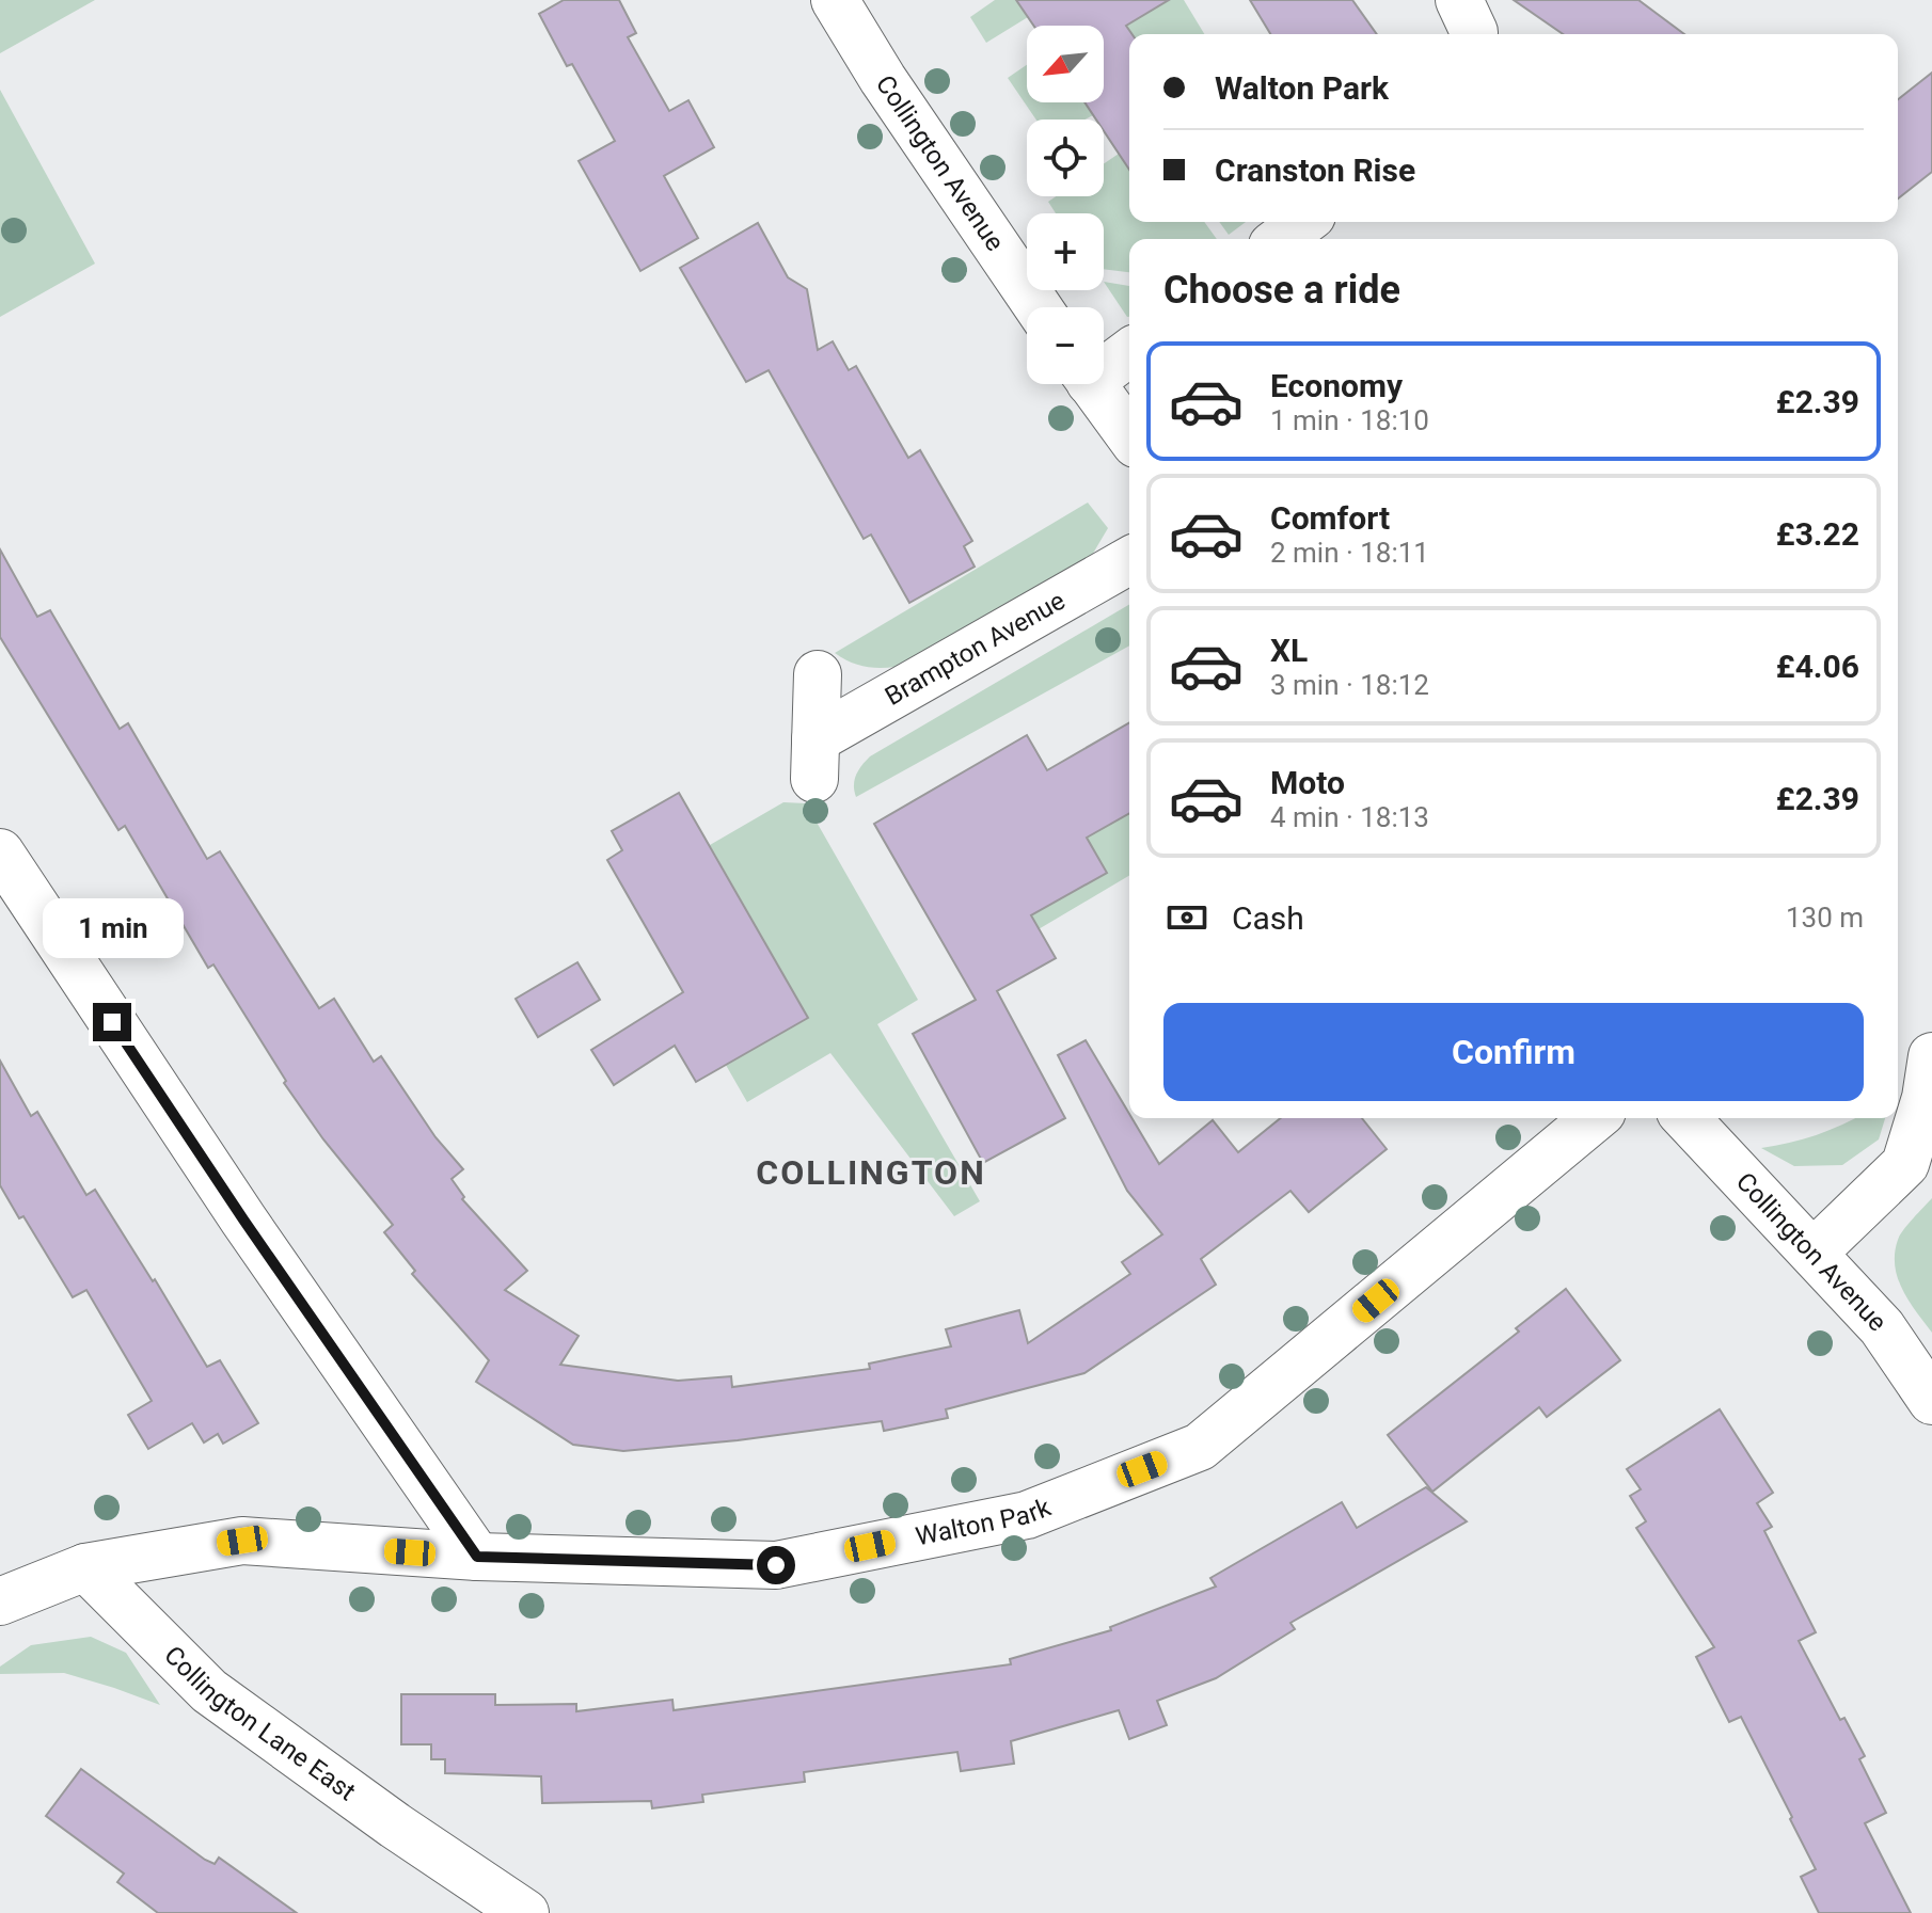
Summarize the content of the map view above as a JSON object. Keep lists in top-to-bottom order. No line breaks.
{"streets":{"street":["Collington Avenue","Brampton Avenue","Walton Park","Collington Lane East"]},"crossings":[["Walton Park","Collington Lane East"]],"districts":["COLLINGTON"],"north":"bottom left","page":{"map_buttons":["+","−"],"banner":["Walton Park","Cranston Rise"],"heading":"Choose a ride","list":[{"name":"Economy","note":"1 min · 18:10","value":"£2.39"},{"name":"Comfort","note":"2 min · 18:11","value":"£3.22"},{"name":"XL","note":"3 min · 18:12","value":"£4.06"},{"name":"Moto","note":"4 min · 18:13","value":"£2.39"}],"pay":["Cash","130 m"],"bubble":"1 min","buttons":"Confirm"}}
